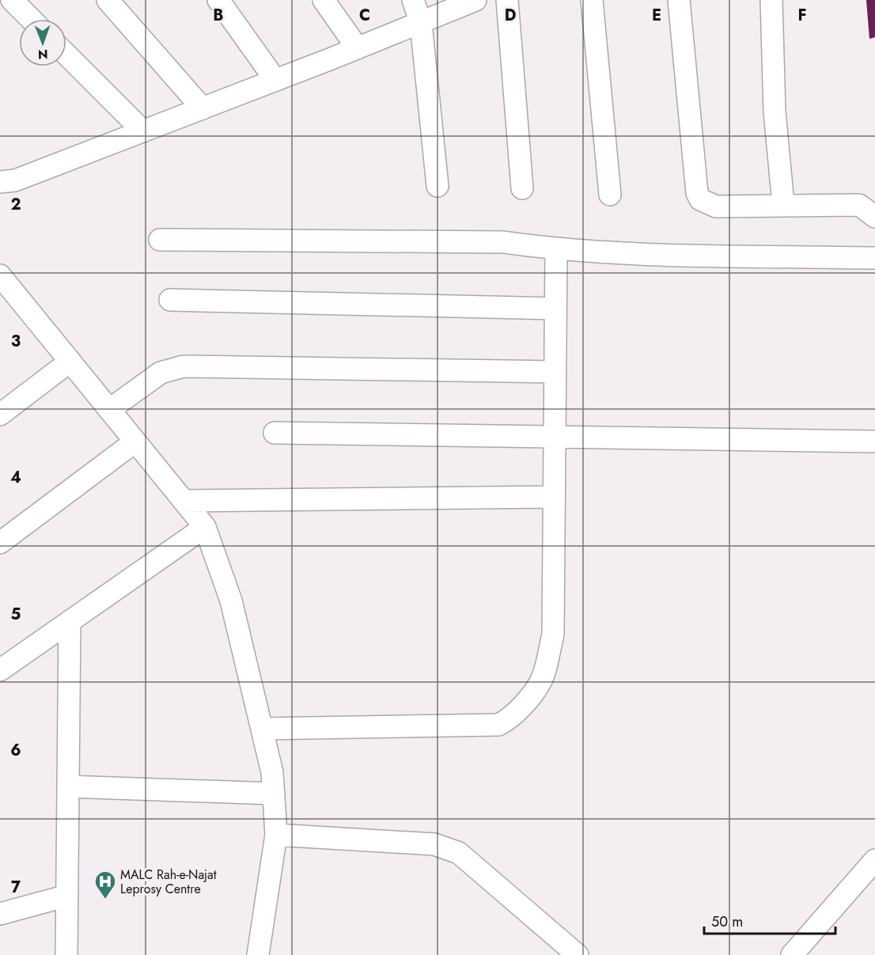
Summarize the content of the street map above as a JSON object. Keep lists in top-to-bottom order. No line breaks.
{"places":{"hospital":["MALC Rah-e-Najat Leprosy Centre"]},"scale_bar":"50 m","north":"bottom","grid":{"columns":["B","C","D","E","F"],"rows":["2","3","4","5","6","7"]}}
